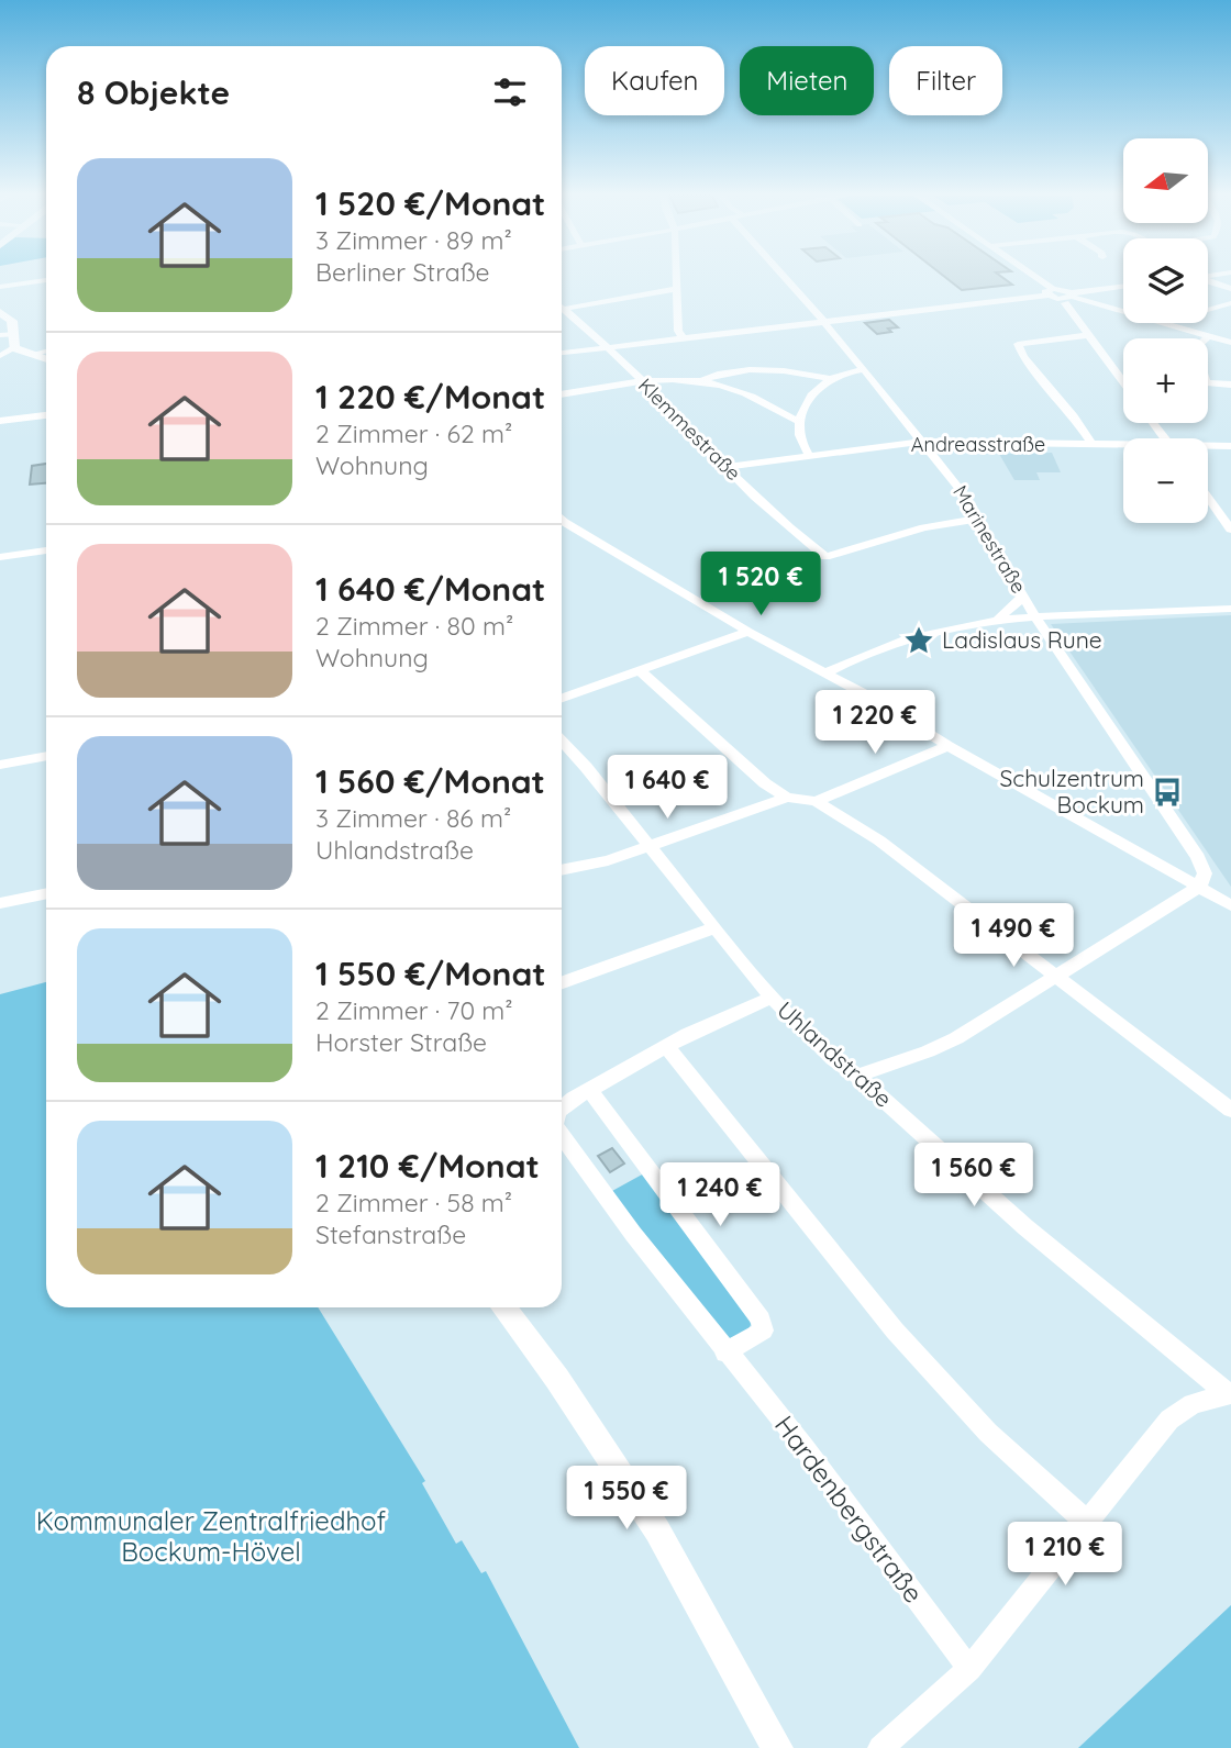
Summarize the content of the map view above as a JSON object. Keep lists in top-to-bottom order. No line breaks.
{"streets":{"street":["Klemmestraße","Andreasstraße","Marinestraße","Uhlandstraße","Hardenbergstraße"]},"crossings":[["Klemmestraße","Andreasstraße"],["Klemmestraße","Marinestraße"],["Andreasstraße","Marinestraße"]],"parks":["Kommunaler Zentralfriedhof Bockum-Hövel"],"places":{"place":["Ladislaus Rune"],"bus stop":["Schulzentrum Bockum"]},"north":"left","page":{"chip":["Kaufen","Mieten","Filter"],"heading":"8 Objekte","map_buttons":["+","−"],"list":[{"name":"1 520 €/Monat","note":"3 Zimmer · 89 m² · Berliner Straße"},{"name":"1 220 €/Monat","note":"2 Zimmer · 62 m² · Wohnung"},{"name":"1 640 €/Monat","note":"2 Zimmer · 80 m² · Wohnung"},{"name":"1 560 €/Monat","note":"3 Zimmer · 86 m² · Uhlandstraße"},{"name":"1 550 €/Monat","note":"2 Zimmer · 70 m² · Horster Straße"},{"name":"1 210 €/Monat","note":"2 Zimmer · 58 m² · Stefanstraße"}],"price":["1 520 €","1 220 €","1 640 €","1 490 €","1 560 €","1 240 €","1 550 €","1 210 €"]}}
